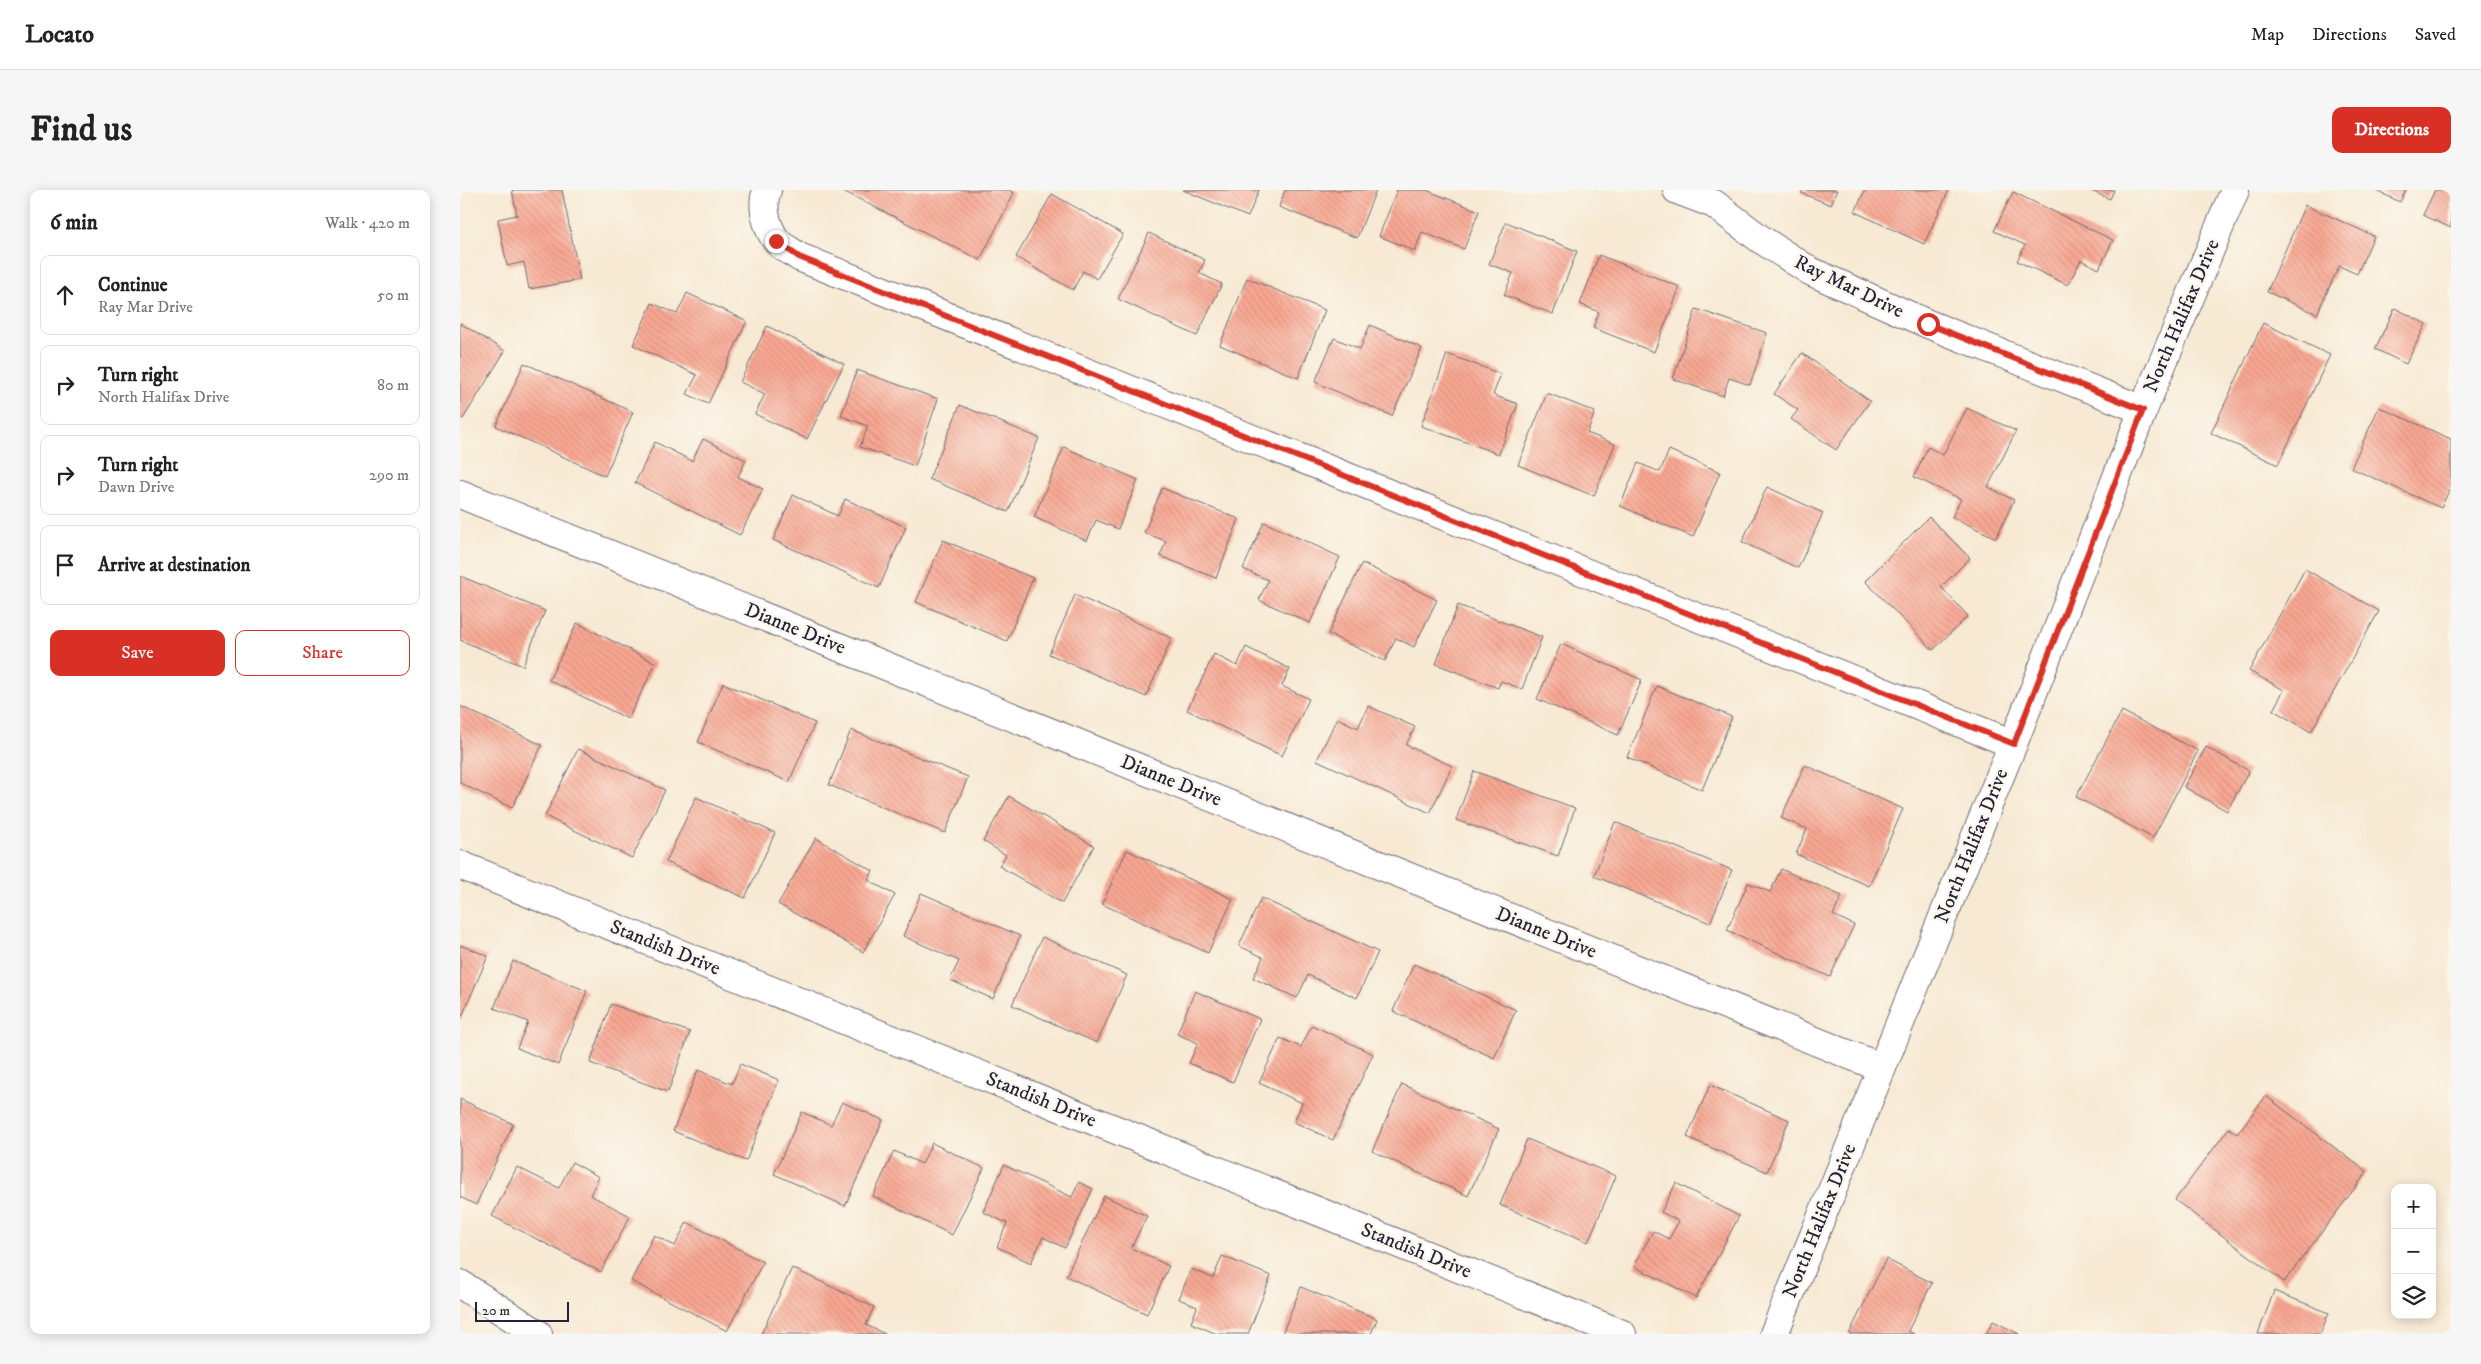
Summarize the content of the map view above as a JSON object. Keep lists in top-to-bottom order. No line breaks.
{"streets":{"street":["Ray Mar Drive","North Halifax Drive","Dianne Drive","Standish Drive"]},"crossings":[["Ray Mar Drive","North Halifax Drive"],["North Halifax Drive","Dianne Drive"]],"scale_bar":"20 m","page":{"header":"Locato","nav":["Map","Directions","Saved"],"buttons":["Directions",["Save","Share"]],"title":"Find us","heading":["6 min","Walk · 420 m"],"list":[["Continue","Ray Mar Drive","50 m"],["Turn right","North Halifax Drive","80 m"],["Turn right","Dawn Drive","290 m"],"Arrive at destination"],"map_buttons":["+","−"],"scale":"20 m"}}
